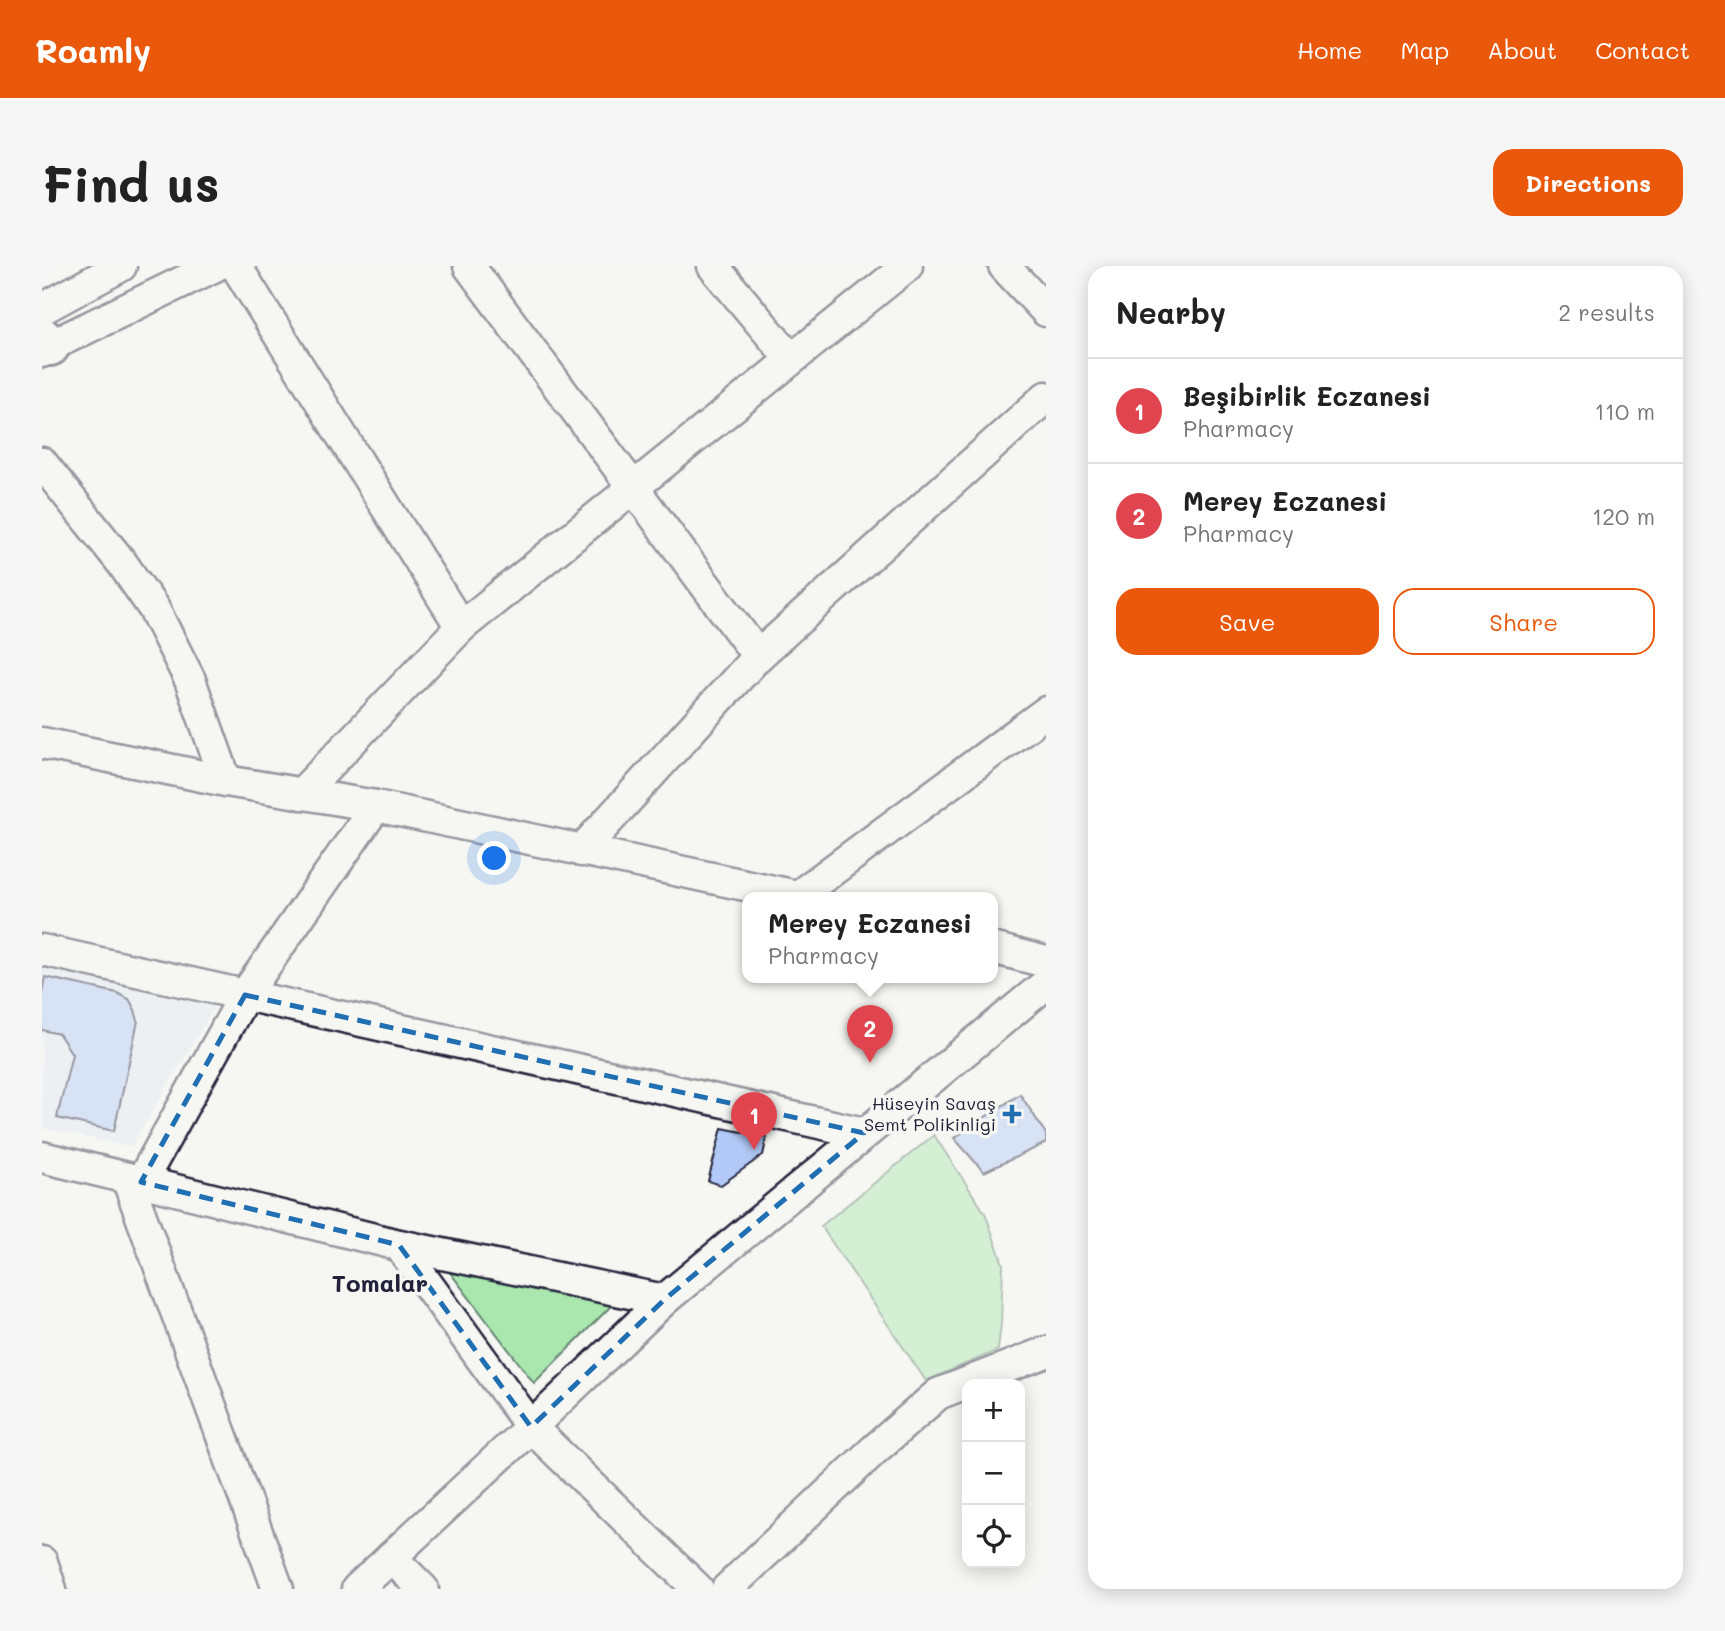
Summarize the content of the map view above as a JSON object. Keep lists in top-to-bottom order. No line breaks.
{"districts":["Tomalar"],"places":{"health":["Hüseyin Savaş Semt Polikinligi"]},"page":{"header":"Roamly","nav":["Home","Map","About","Contact"],"buttons":["Directions",["Save","Share"]],"title":"Find us","heading":["Nearby","2 results"],"list":[{"mark":"1","name":"Beşibirlik Eczanesi","note":"Pharmacy","value":"110 m"},{"mark":"2","name":"Merey Eczanesi","note":"Pharmacy","value":"120 m"}],"popup":["Merey Eczanesi","Pharmacy"],"pins":["2","1"],"map_buttons":["+","−"]}}
